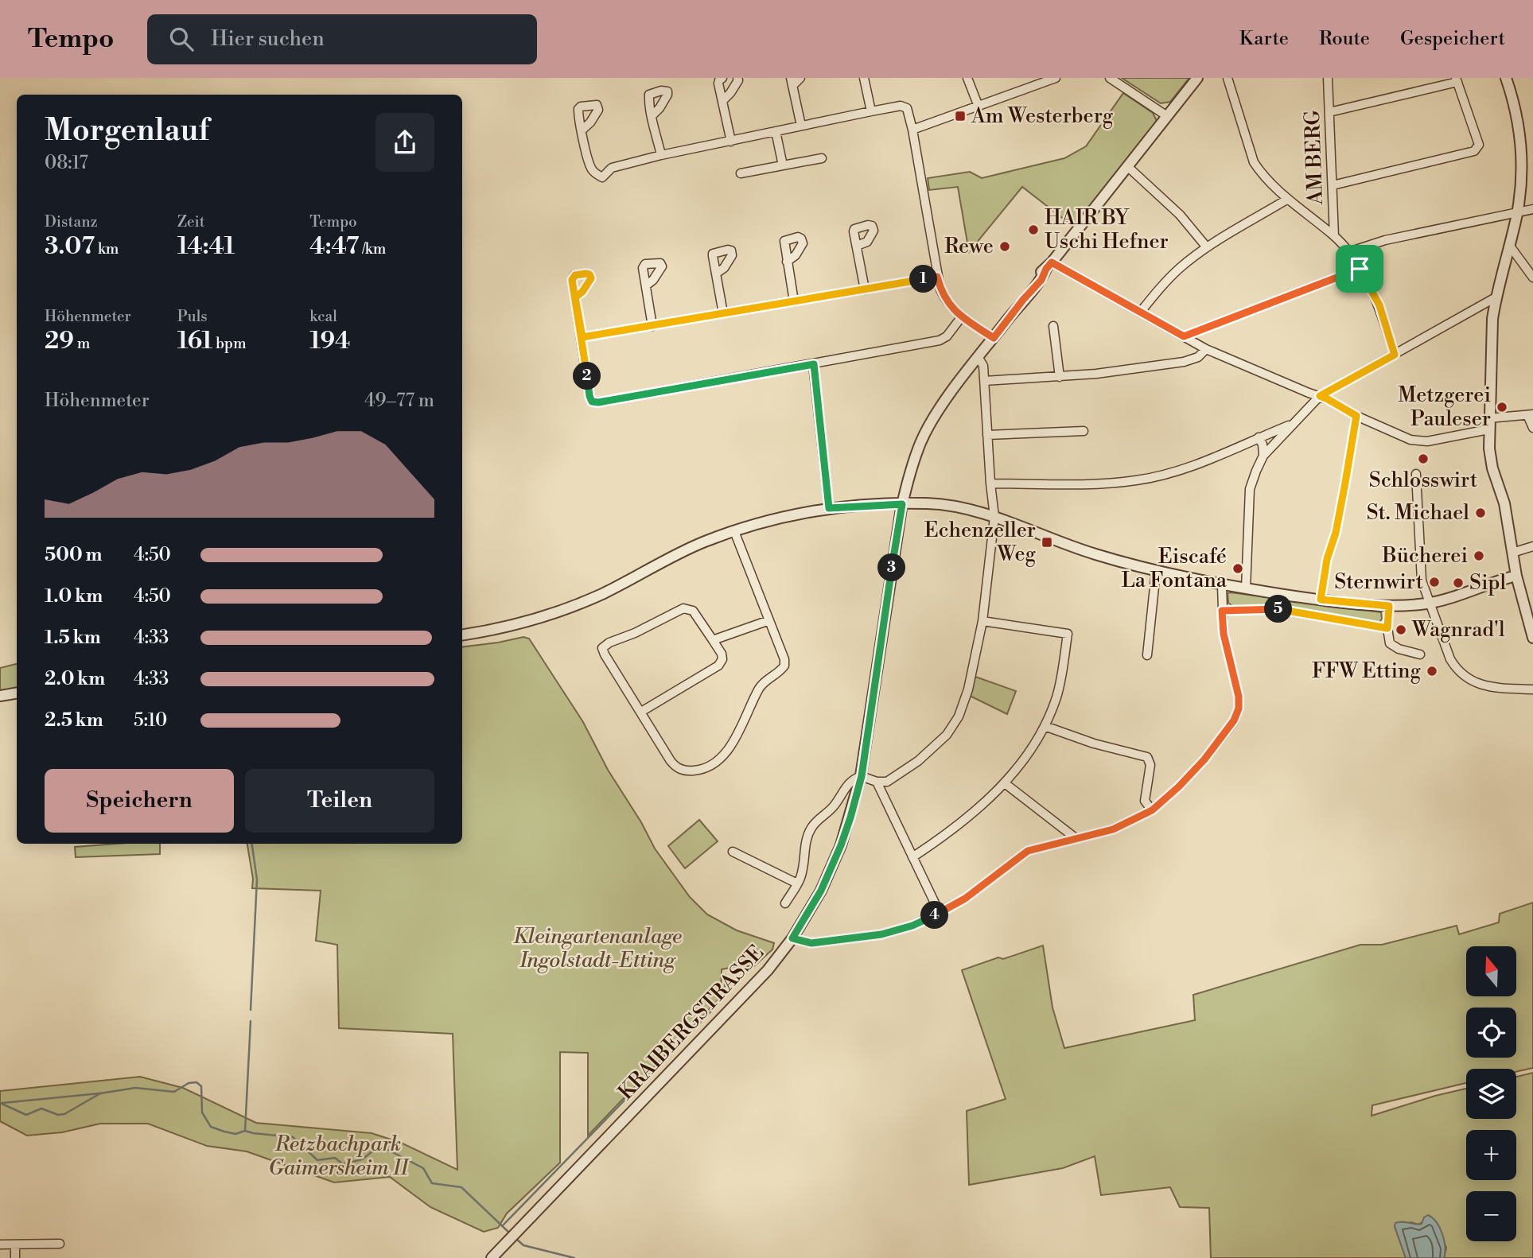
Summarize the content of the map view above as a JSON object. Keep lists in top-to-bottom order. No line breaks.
{"streets":{"street":["AM BERG","KRAIBERGSTRASSE"]},"parks":["Kleingartenanlage Ingolstadt-Etting","Retzbachpark Gaimersheim II"],"places":{"transit":["Am Westerberg","Echenzeller Weg"],"other":["HAIR BY Uschi Hefner","Rewe","Metzgerei Pauleser","Schlosswirt","St. Michael","Bücherei","Eiscafé La Fontana","Sternwirt","Sipl","Wagnrad'l","FFW Etting"]},"north":"top","page":{"header":"Tempo","search":"Hier suchen","nav":["Karte","Route","Gespeichert"],"heading":["Morgenlauf","08:17"],"stats":[["Distanz","3.07 km"],["Zeit","14:41"],["Tempo","4:47 /km"],["Höhenmeter","29 m"],["Puls","161 bpm"],["kcal","194"]],"pins":["1","2","3","5","4"],"chart":["Höhenmeter","49–77 m"],"list":[{"name":"500 m","note":"4:50"},{"name":"1.0 km","note":"4:50"},{"name":"1.5 km","note":"4:33"},{"name":"2.0 km","note":"4:33"},{"name":"2.5 km","note":"5:10"}],"buttons":["Speichern","Teilen"],"map_buttons":["+","−"]}}
